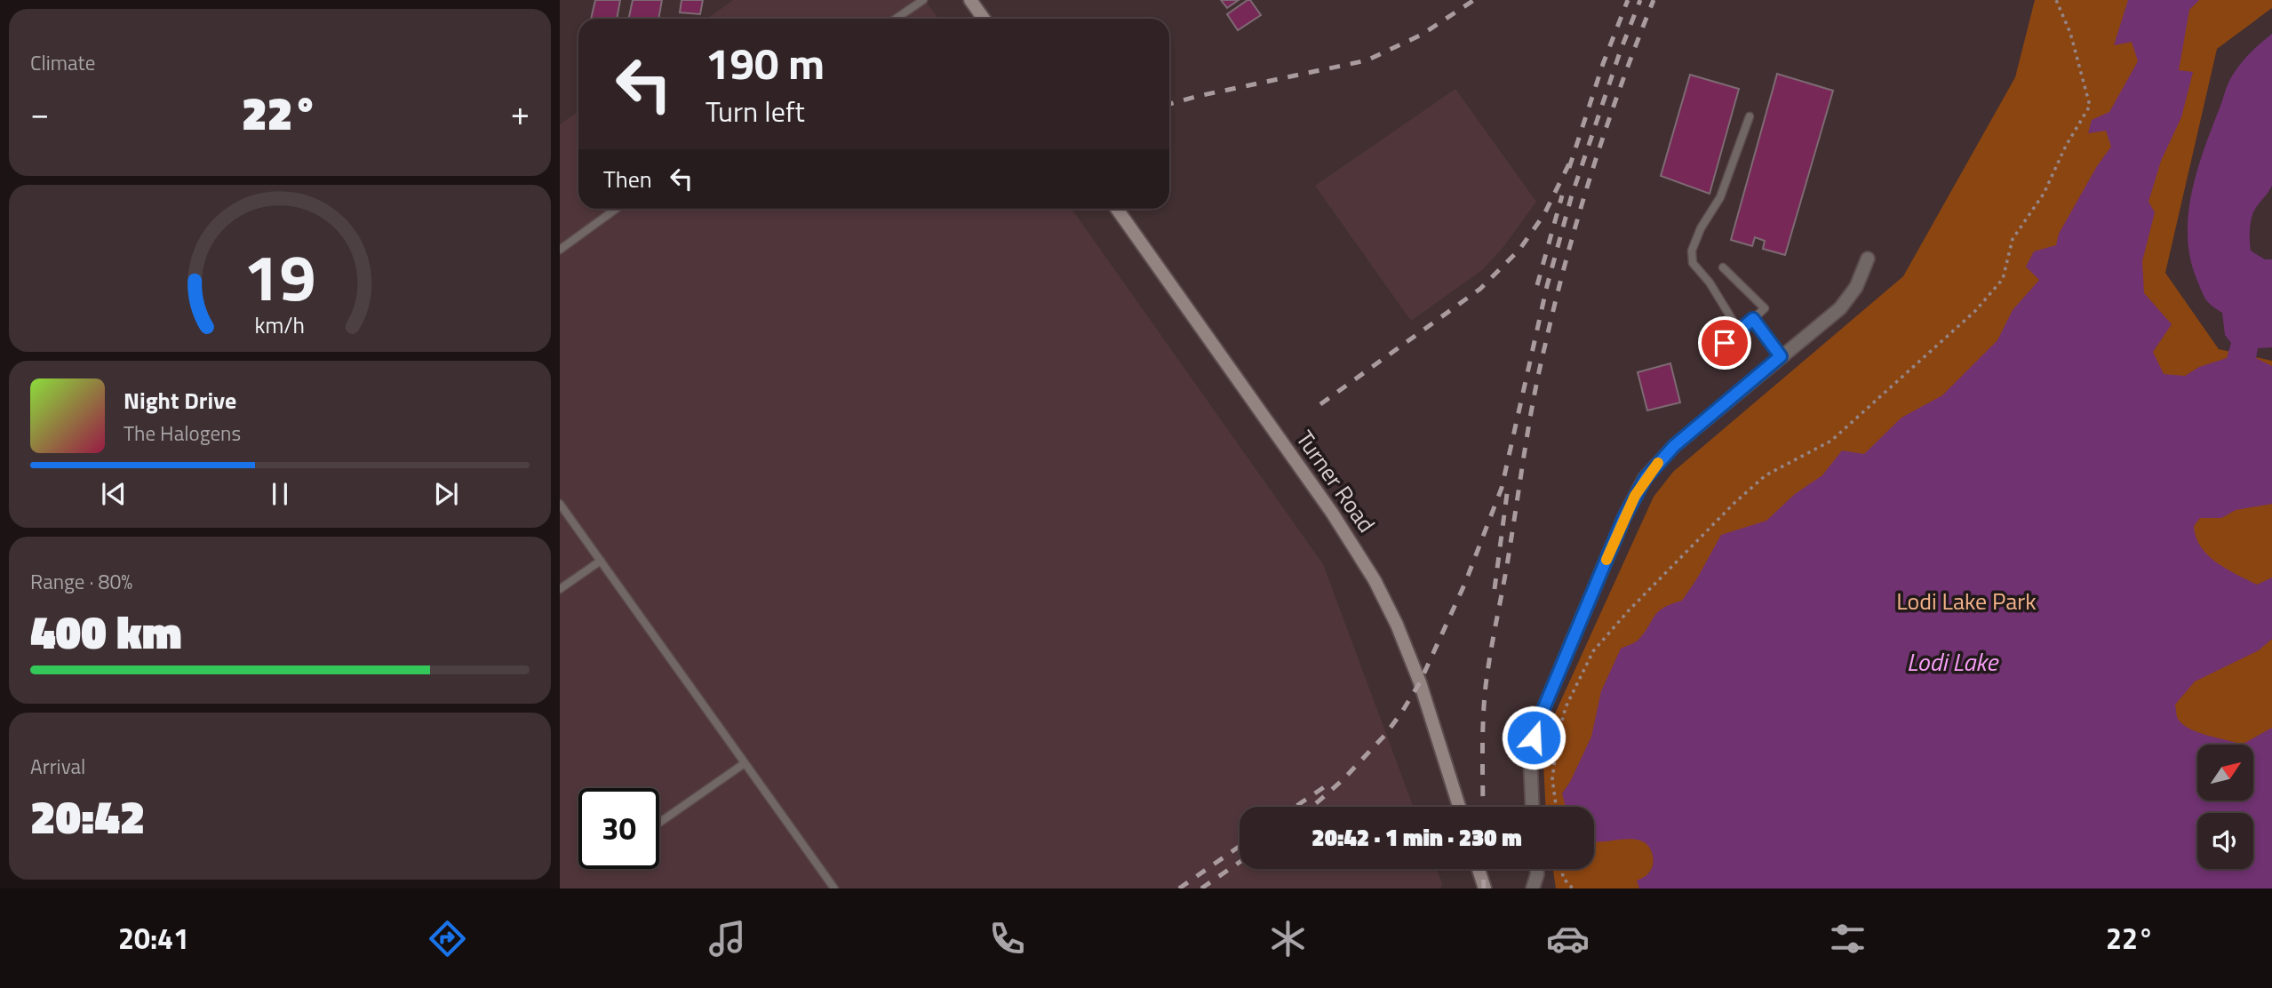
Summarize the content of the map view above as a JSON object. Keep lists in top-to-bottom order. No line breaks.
{"streets":{"main road":["Turner Road"]},"water":["Lodi Lake"],"parks":["Lodi Lake Park"],"north":"top right","page":{"tile":["Climate",["Range · 80%","400 km"],["Arrival","20:42"]],"turn":["190 m","Turn left"],"heat":["−","22°","+"],"then":"Then","song":["Night Drive","The Halogens"],"limit":"30","trip":"20:42 · 1 min · 230 m","tabs":["20:41","22°"],"gauge":["19","km/h"]}}
